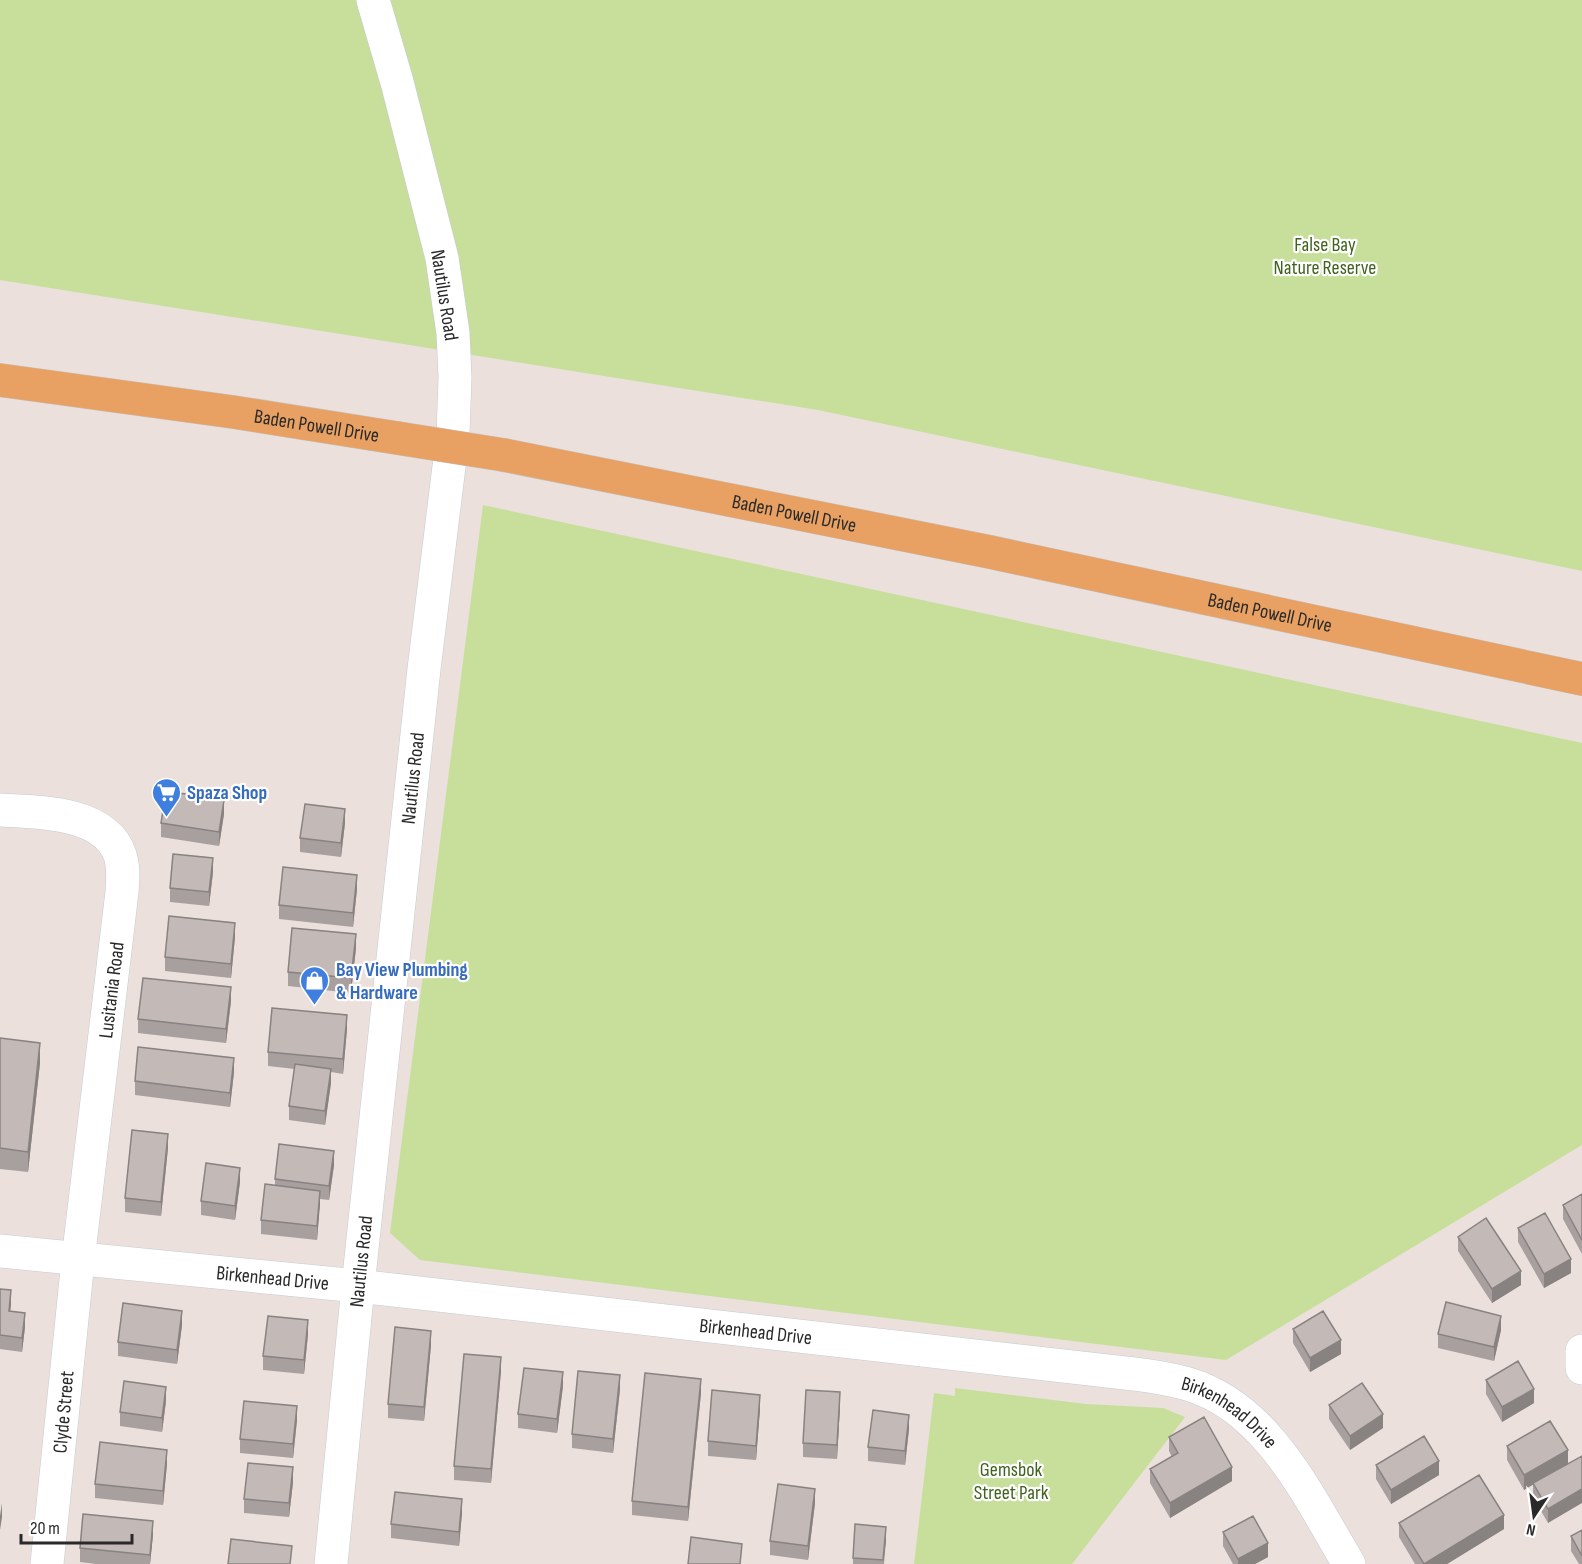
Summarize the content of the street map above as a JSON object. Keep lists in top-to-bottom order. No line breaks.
{"streets":{"main road":["Baden Powell Drive"],"street":["Nautilus Road","Lusitania Road","Birkenhead Drive","Clyde Street"]},"crossings":[["Nautilus Road","Birkenhead Drive"],["Lusitania Road","Birkenhead Drive"],["Lusitania Road","Clyde Street"],["Birkenhead Drive","Clyde Street"]],"parks":["False Bay Nature Reserve","Gemsbok Street Park"],"places":{"supermarket":["Spaza Shop"],"shop":["Bay View Plumbing & Hardware"]},"scale_bar":"20 m","north":"bottom"}
